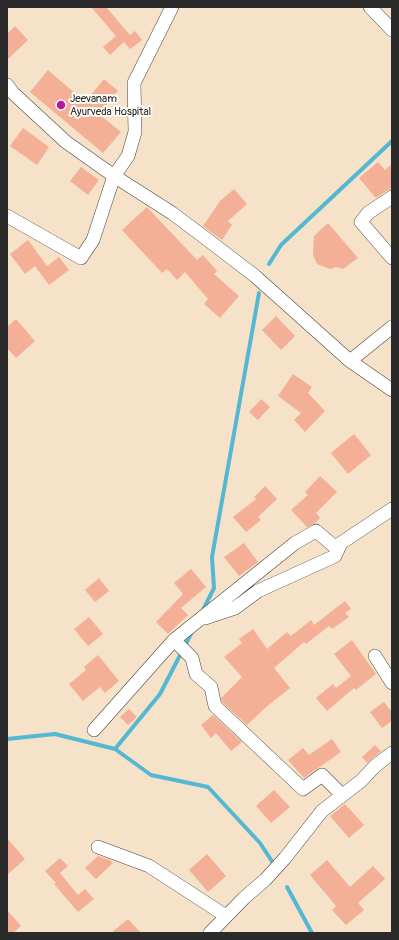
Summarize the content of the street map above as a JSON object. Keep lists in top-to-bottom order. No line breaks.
{"places":["Jeevanam Ayurveda Hospital"]}
